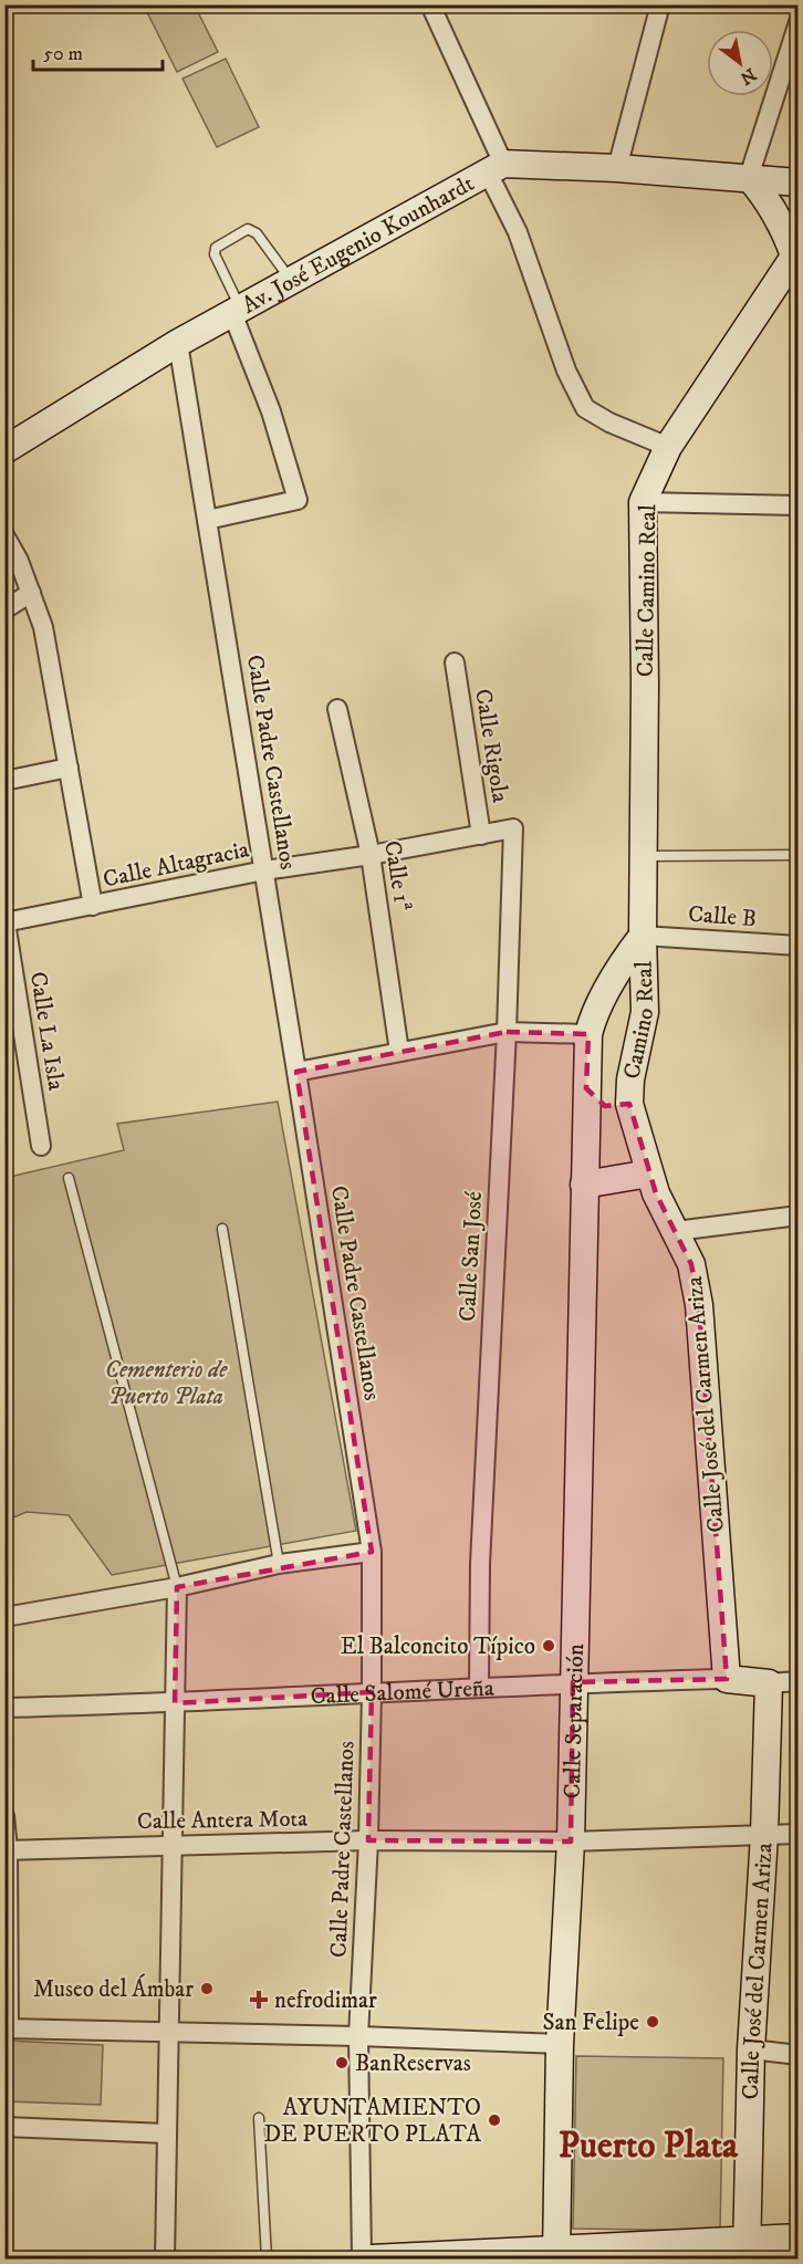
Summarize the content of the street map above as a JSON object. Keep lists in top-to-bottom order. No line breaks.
{"streets":{"street":["Av. José Eugenio Kounhardt","Calle Camino Real","Calle Rigola","Calle Padre Castellanos","Calle Altagracia","Calle 1ª","Calle B","Camino Real","Calle La Isla","Calle San José","Calle José del Carmen Ariza","Calle Salomé Ureña","Calle Separación","Calle Antera Mota"]},"crossings":[["Av. José Eugenio Kounhardt","Calle Padre Castellanos"],["Calle Camino Real","Calle B"],["Calle Camino Real","Camino Real"],["Calle Camino Real","Calle Separación"],["Calle Rigola","Calle Altagracia"],["Calle Padre Castellanos","Calle Altagracia"],["Calle Padre Castellanos","Calle Salomé Ureña"],["Calle Padre Castellanos","Calle Antera Mota"],["Calle Altagracia","Calle 1ª"],["Calle Altagracia","Calle La Isla"],["Calle Altagracia","Calle San José"],["Calle B","Camino Real"],["Calle B","Calle Separación"],["Camino Real","Calle José del Carmen Ariza"],["Camino Real","Calle Separación"],["Calle San José","Calle Salomé Ureña"],["Calle José del Carmen Ariza","Calle Salomé Ureña"],["Calle José del Carmen Ariza","Calle Antera Mota"],["Calle Salomé Ureña","Calle Separación"],["Calle Separación","Calle Antera Mota"]],"districts":["Puerto Plata"],"parks":["Cementerio de Puerto Plata"],"places":{"other":["El Balconcito Típico","Museo del Ámbar","San Felipe","BanReservas","AYUNTAMIENTO DE PUERTO PLATA"],"health":["nefrodimar"]},"scale_bar":"50 m","north":"bottom right"}
